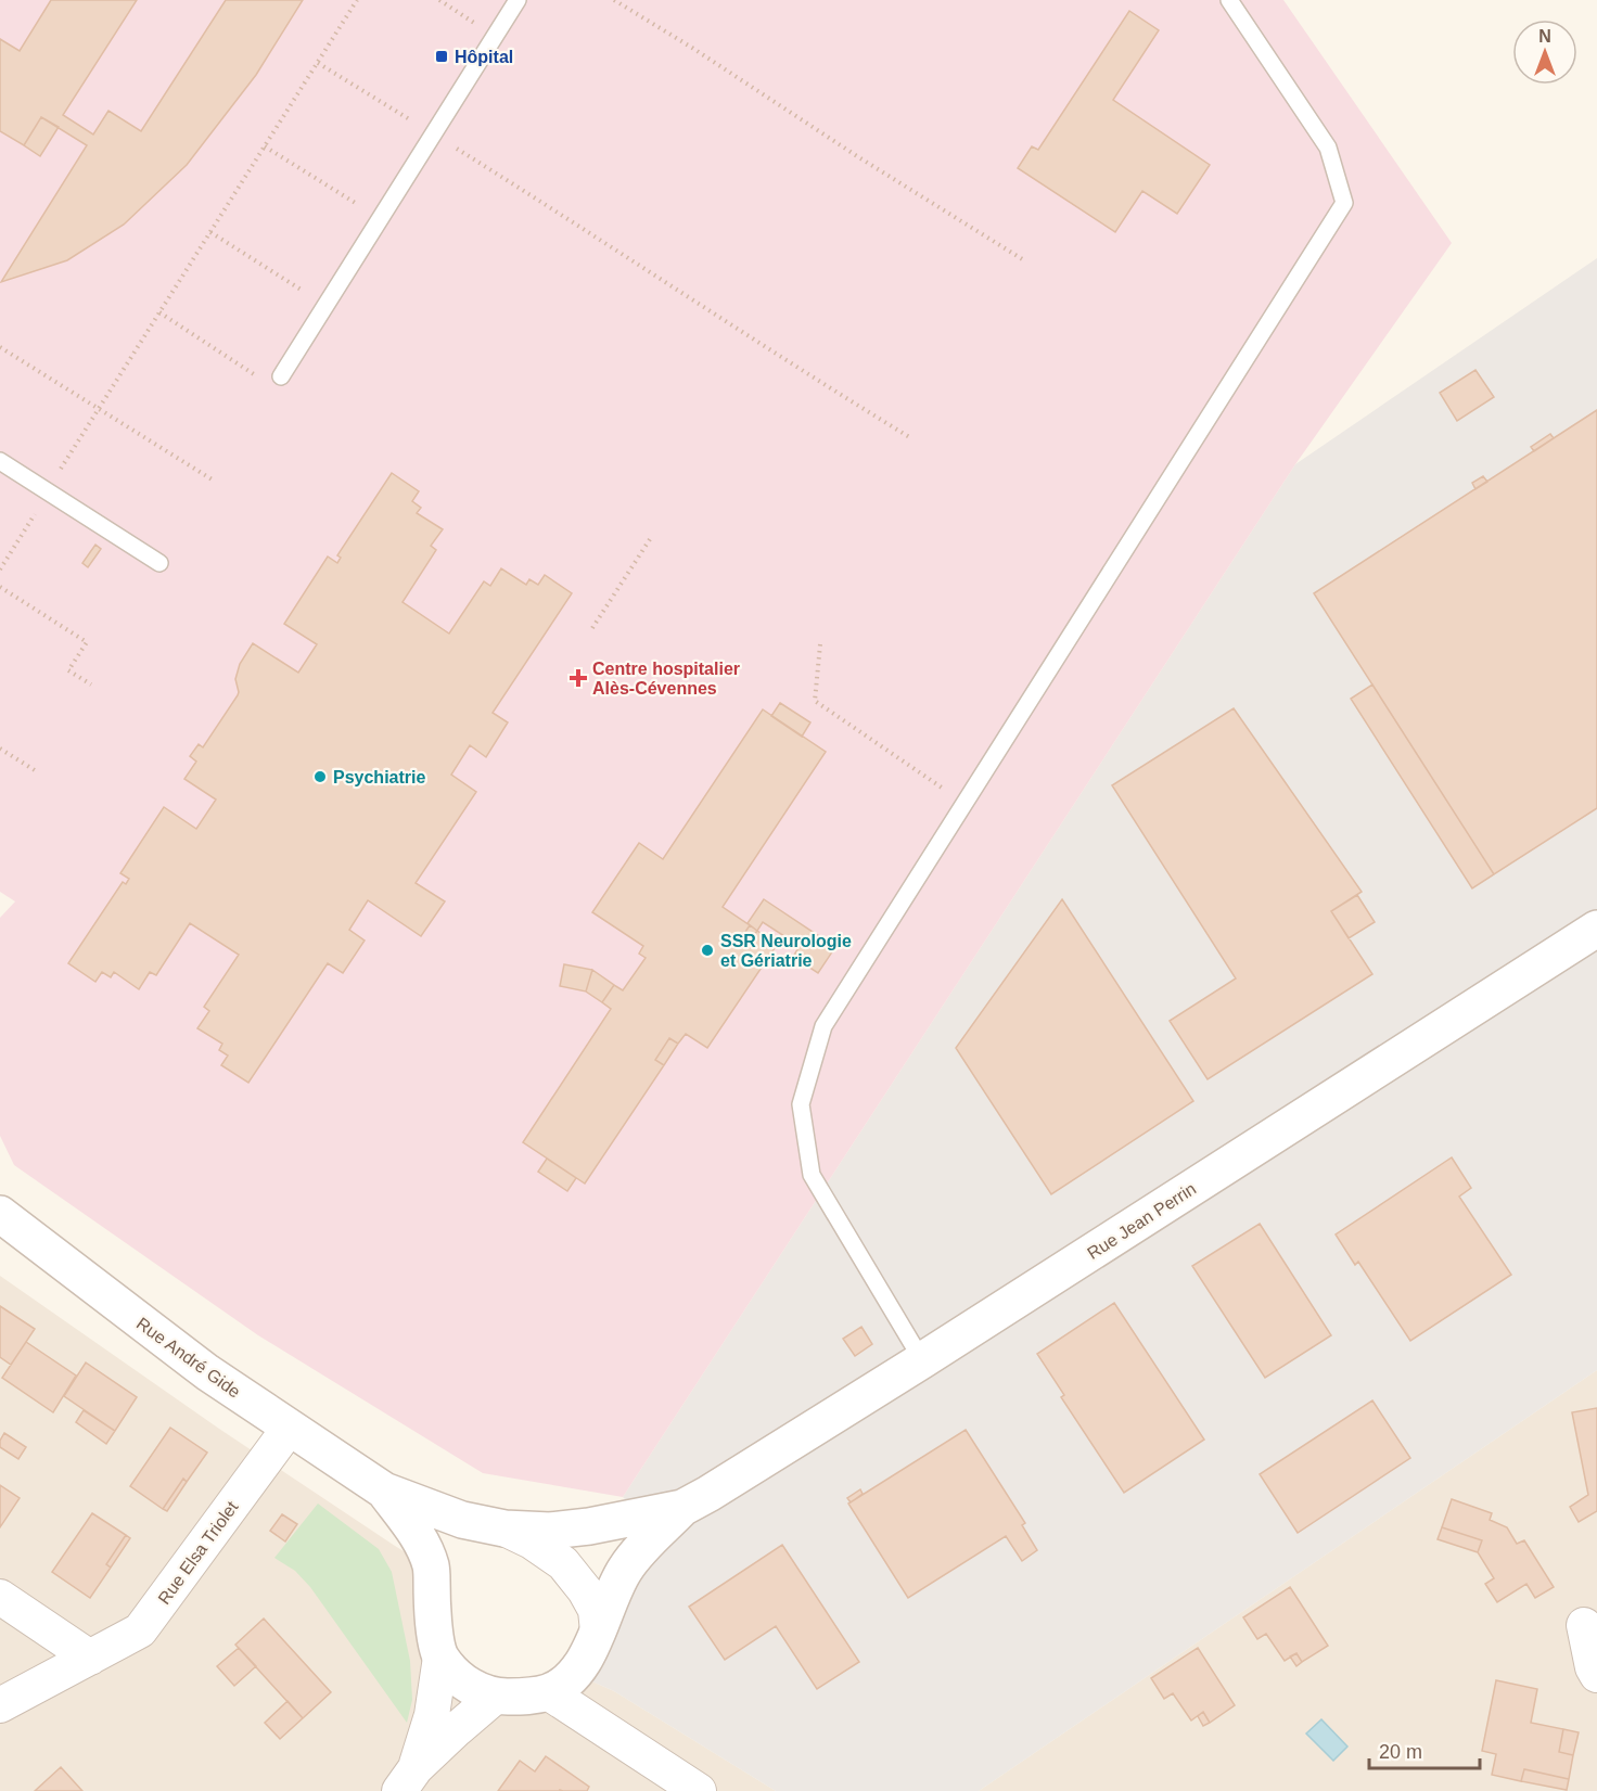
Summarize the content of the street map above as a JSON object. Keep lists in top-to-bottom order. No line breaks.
{"streets":{"street":["Rue Jean Perrin","Rue André Gide","Rue Elsa Triolet"]},"crossings":[["Rue André Gide","Rue Elsa Triolet"]],"places":{"transit":["Hôpital"],"health":["Centre hospitalier Alès-Cévennes"],"other":["Psychiatrie","SSR Neurologie et Gériatrie"]},"scale_bar":"20 m","north":"top"}
